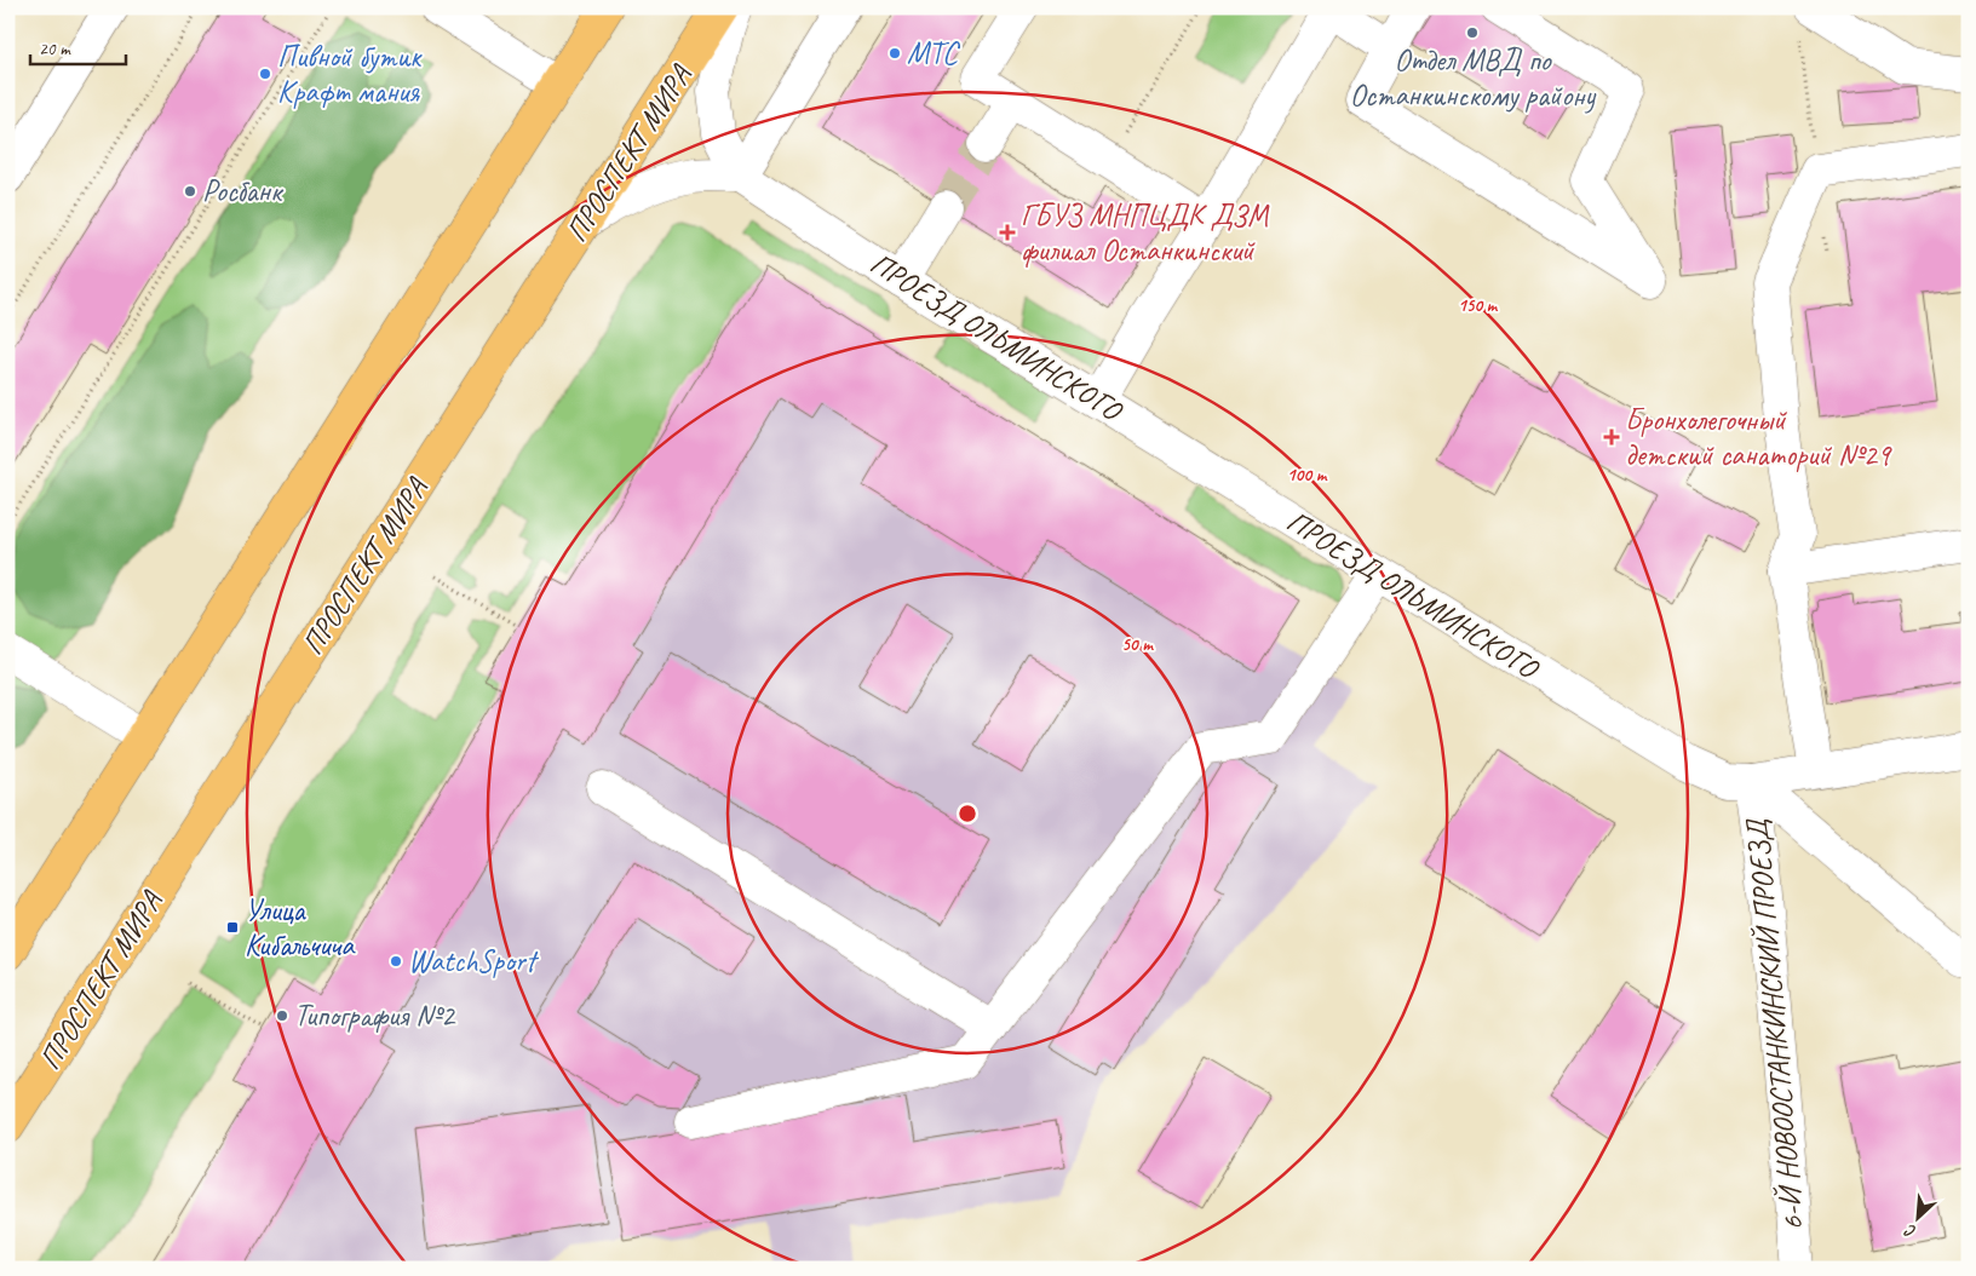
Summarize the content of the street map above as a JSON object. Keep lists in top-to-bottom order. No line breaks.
{"streets":{"main road":["ПРОСПЕКТ МИРА"],"street":["ПРОЕЗД ОЛЬМИНСКОГО","6-Й НОВООСТАНКИНСКИЙ ПРОЕЗД"]},"crossings":[["ПРОЕЗД ОЛЬМИНСКОГО","6-Й НОВООСТАНКИНСКИЙ ПРОЕЗД"]],"places":{"other":["Отдел МВД по Останкинскому району","МТС","Пивной бутик Крафт мания","Росбанк","WatchSport","Типография №2"],"health":["ГБУЗ МНПЦДК ДЗМ филиал Останкинский","Бронхолегочный детский санаторий №29"],"transit":["Улица Кибальчича"]},"scale_bar":"20 m","north":"bottom left","rings":["150 m","100 m","50 m"]}
